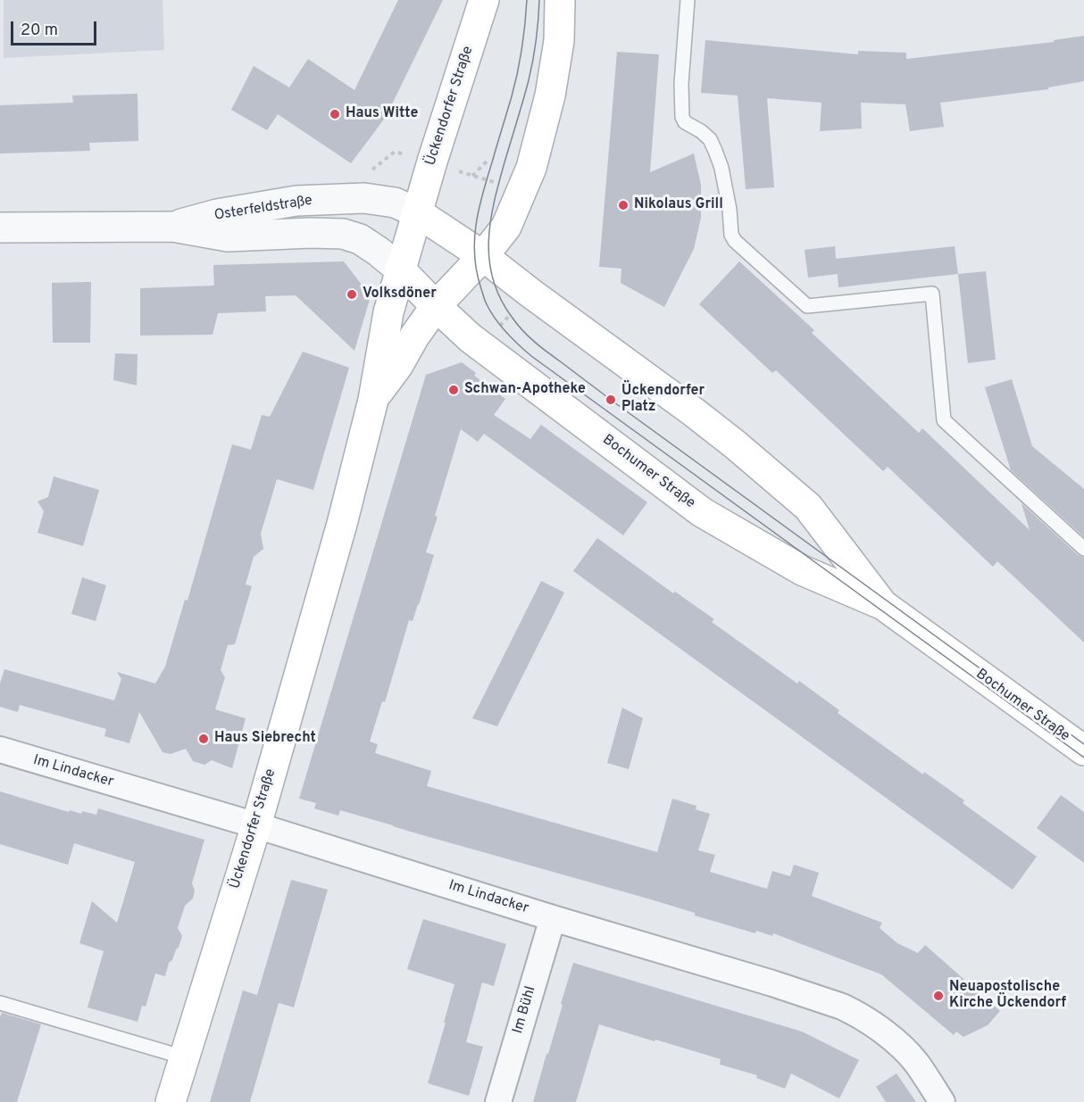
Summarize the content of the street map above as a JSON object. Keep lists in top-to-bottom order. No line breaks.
{"streets":{"main road":["Ückendorfer Straße","Bochumer Straße"],"street":["Osterfeldstraße","Im Lindacker","Im Bühl"]},"crossings":[["Ückendorfer Straße","Osterfeldstraße"],["Ückendorfer Straße","Bochumer Straße"],["Ückendorfer Straße","Im Lindacker"],["Osterfeldstraße","Bochumer Straße"],["Im Lindacker","Im Bühl"]],"places":["Haus Witte","Nikolaus Grill","Volksdöner","Schwan-Apotheke","Ückendorfer Platz","Haus Siebrecht","Neuapostolische Kirche Ückendorf"],"scale_bar":"20 m"}
